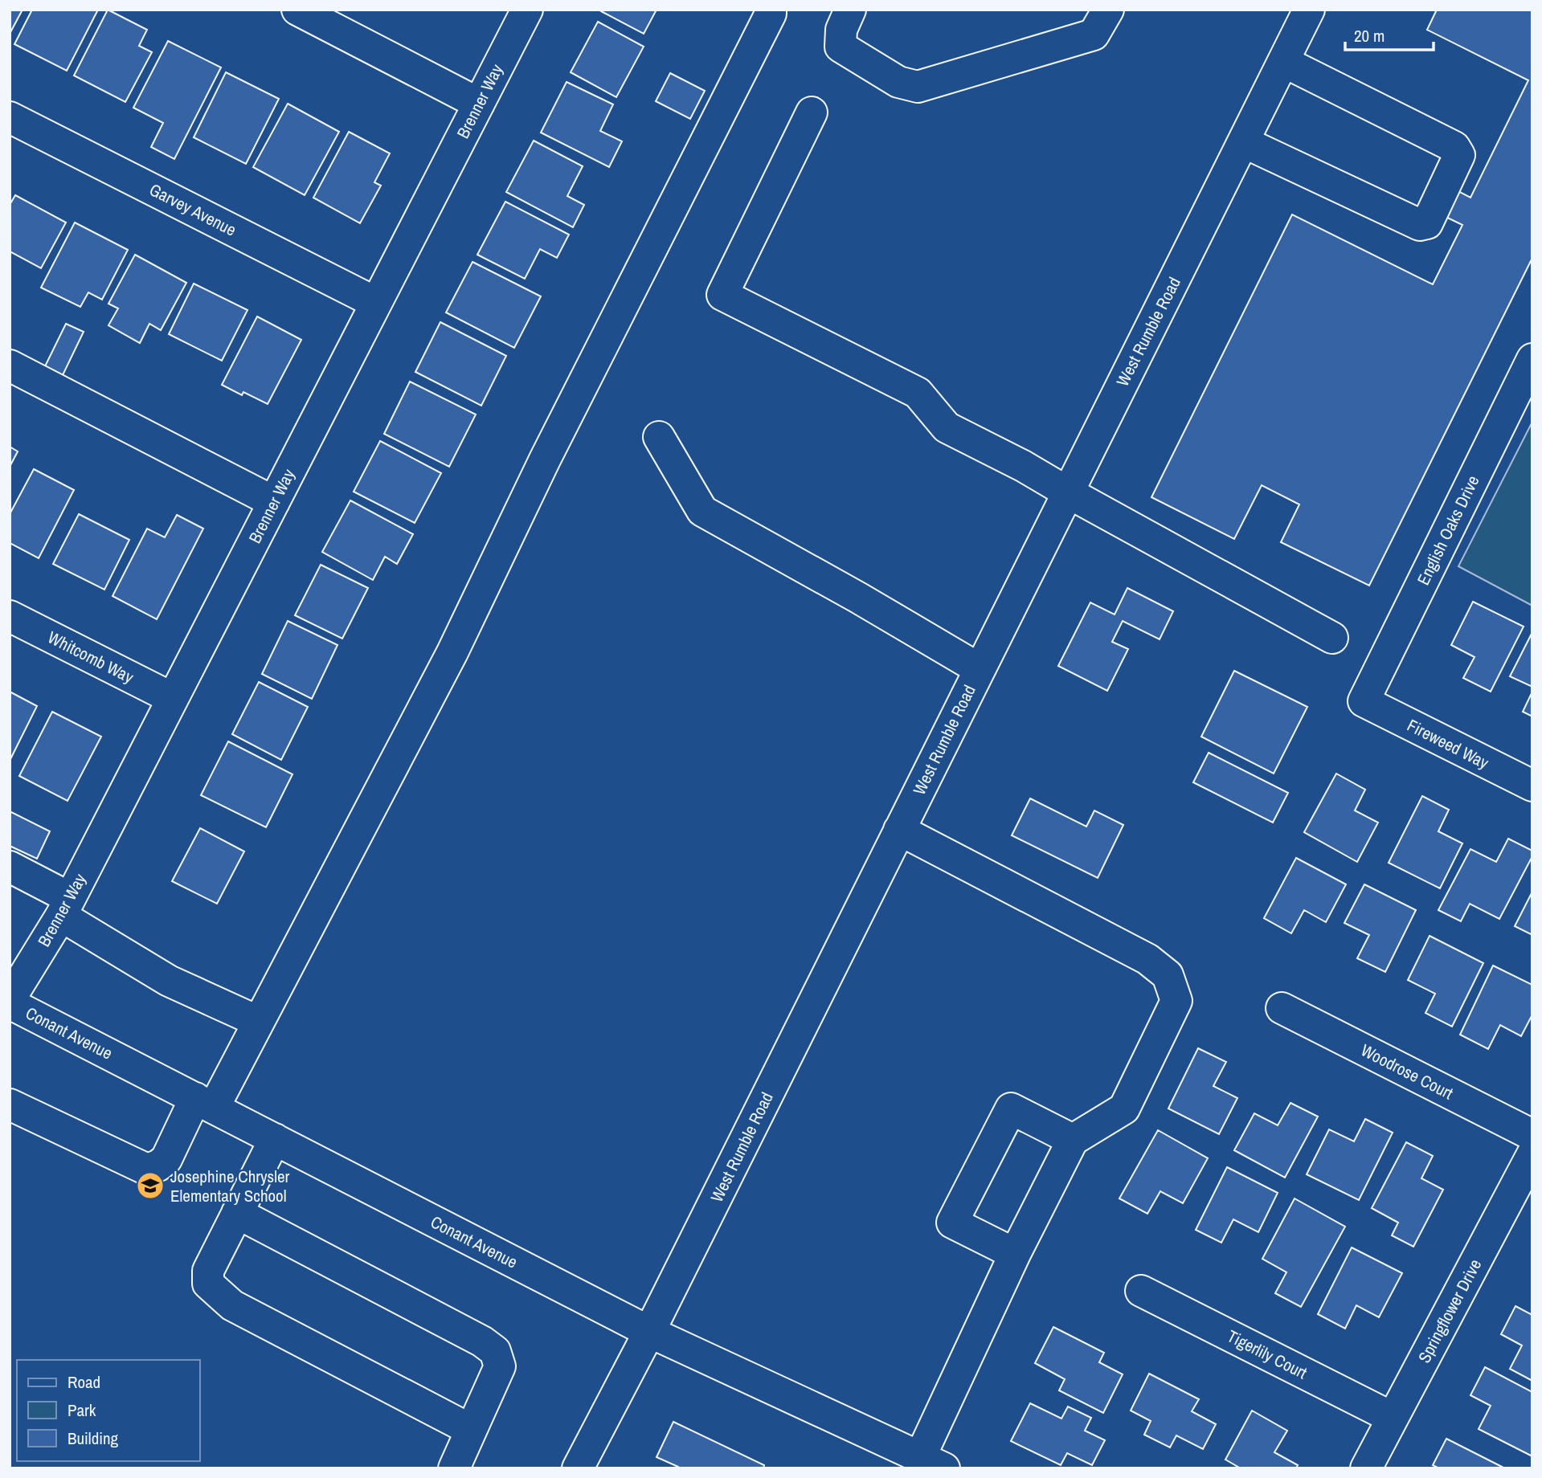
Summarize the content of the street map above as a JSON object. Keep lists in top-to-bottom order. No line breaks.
{"streets":{"street":["Brenner Way","Garvey Avenue","West Rumble Road","English Oaks Drive","Whitcomb Way","Fireweed Way","Conant Avenue","Woodrose Court","Springflower Drive","Tigerlily Court"]},"crossings":[["Brenner Way","Garvey Avenue"],["Brenner Way","Whitcomb Way"],["Brenner Way","Conant Avenue"],["West Rumble Road","Conant Avenue"],["English Oaks Drive","Fireweed Way"],["Springflower Drive","Tigerlily Court"]],"places":{"school or university":["Josephine Chrysler Elementary School"]},"legend":["Road","Park","Building"],"scale_bar":"20 m"}
